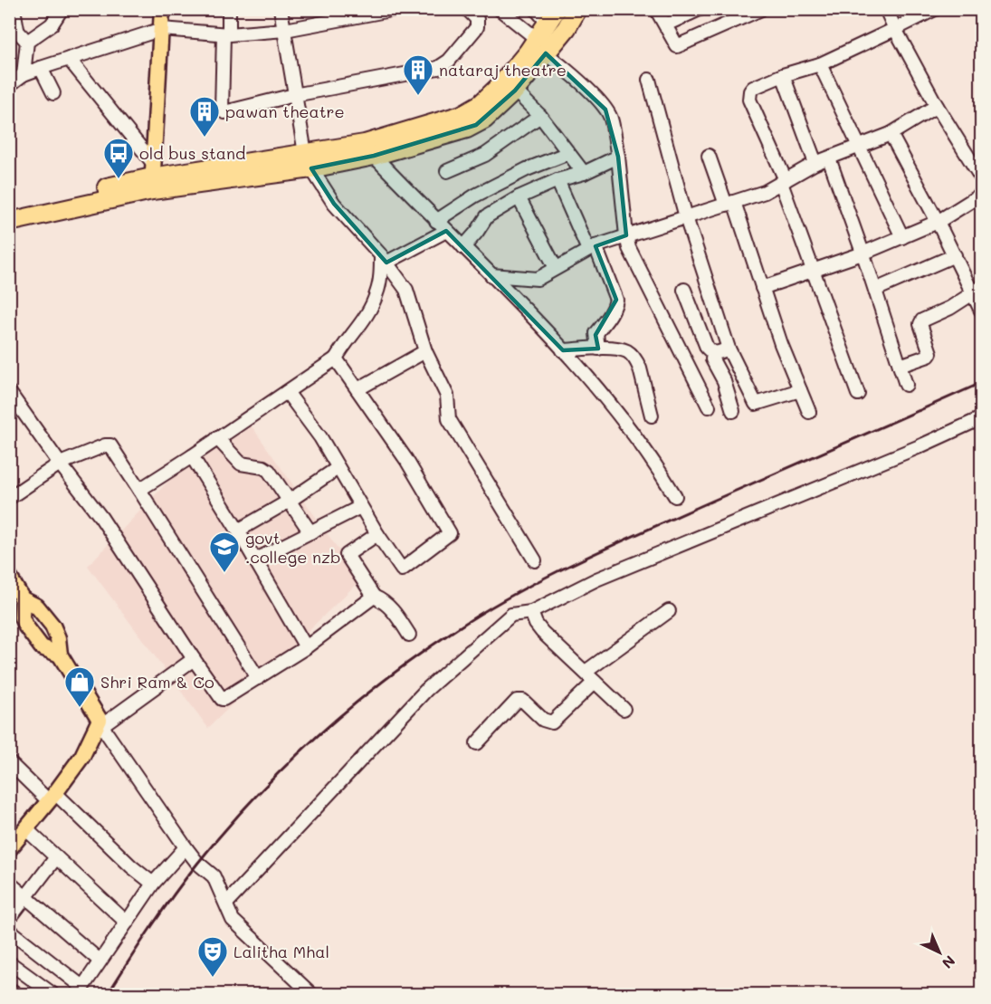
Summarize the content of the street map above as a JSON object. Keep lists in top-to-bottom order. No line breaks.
{"places":{"building":["nataraj theatre","pawan theatre"],"bus stop":["old bus stand"],"school or university":["govt .college nzb"],"shop":["Shri Ram & Co"],"theatre":["Lalitha Mhal"]},"north":"bottom right"}
